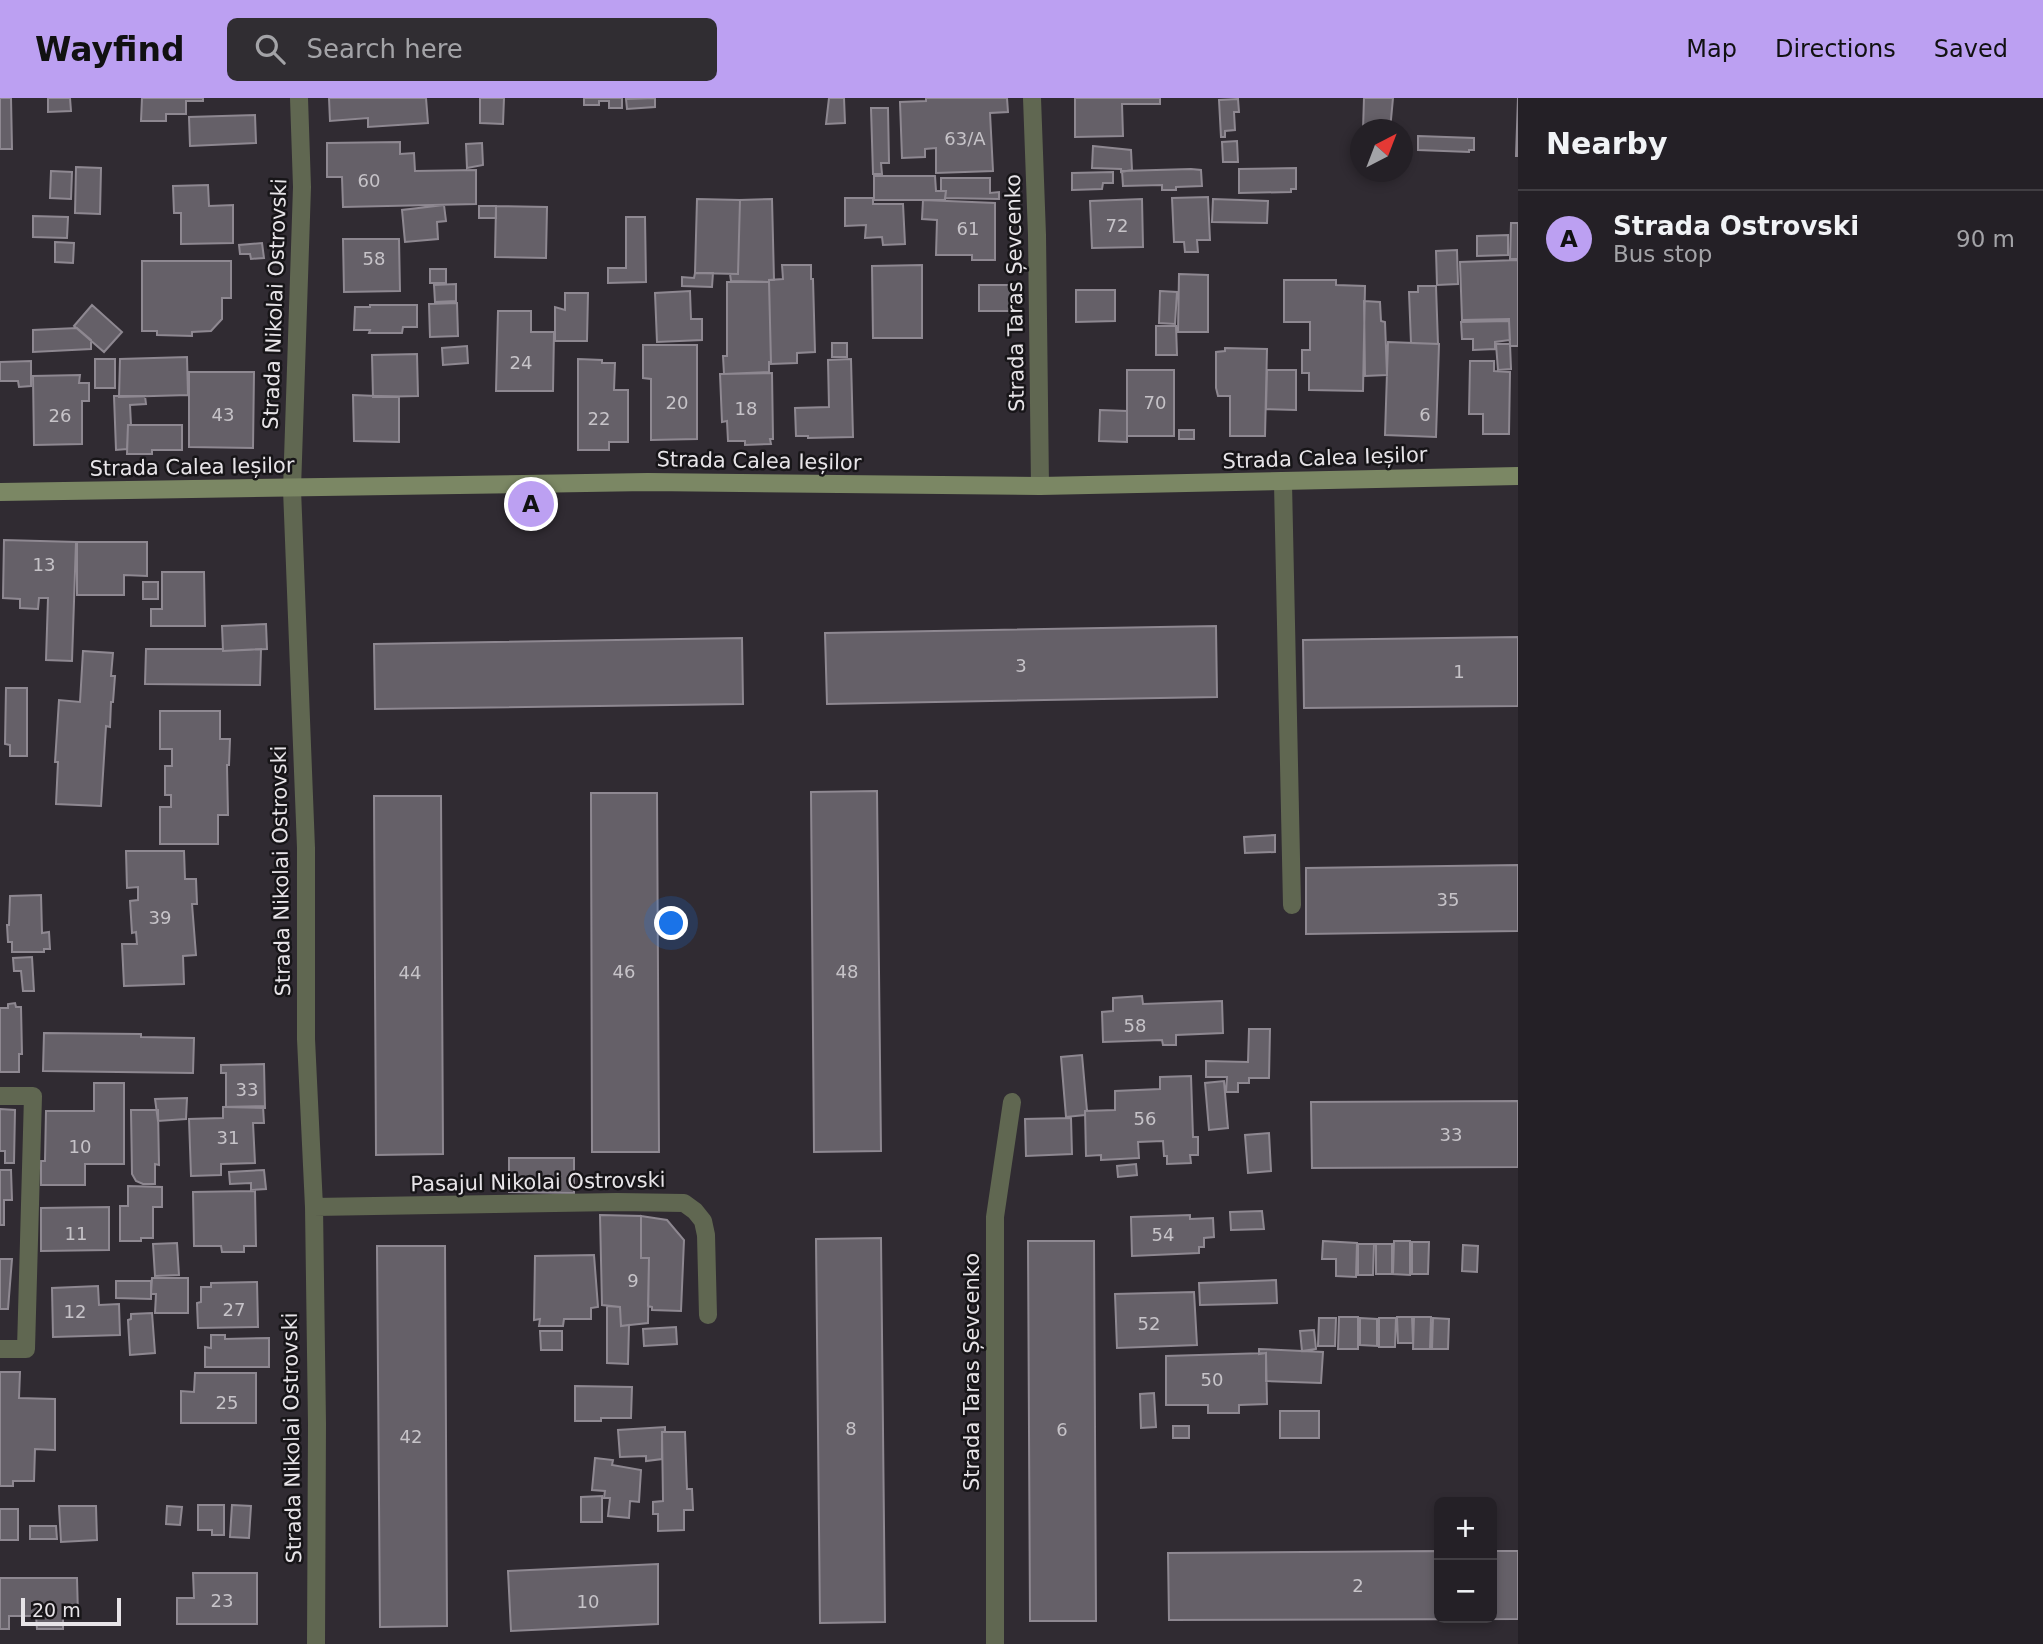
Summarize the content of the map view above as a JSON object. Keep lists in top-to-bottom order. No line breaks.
{"streets":{"street":["Strada Taras Șevcenko","Strada Nikolai Ostrovski","Strada Calea Ieșilor","Pasajul Nikolai Ostrovski"]},"crossings":[["Strada Taras Șevcenko","Strada Calea Ieșilor"],["Strada Nikolai Ostrovski","Strada Calea Ieșilor"],["Strada Nikolai Ostrovski","Pasajul Nikolai Ostrovski"]],"house_numbers":["63/A","60","72","61","58","24","20","70","18","43","6","26","22","13","3","1","35","39","46","48","44","58","33","56","33","31","10","11","54","9","27","12","52","50","25","8","6","42","2","23","10"],"scale_bar":"20 m","north":"top right","page":{"header":"Wayfind","search":"Search here","nav":["Map","Directions","Saved"],"heading":"Nearby","list":[{"mark":"A","name":"Strada Ostrovski","note":"Bus stop","value":"90 m"}],"pins":"A","map_buttons":["+","−"],"scale":"20 m"}}
